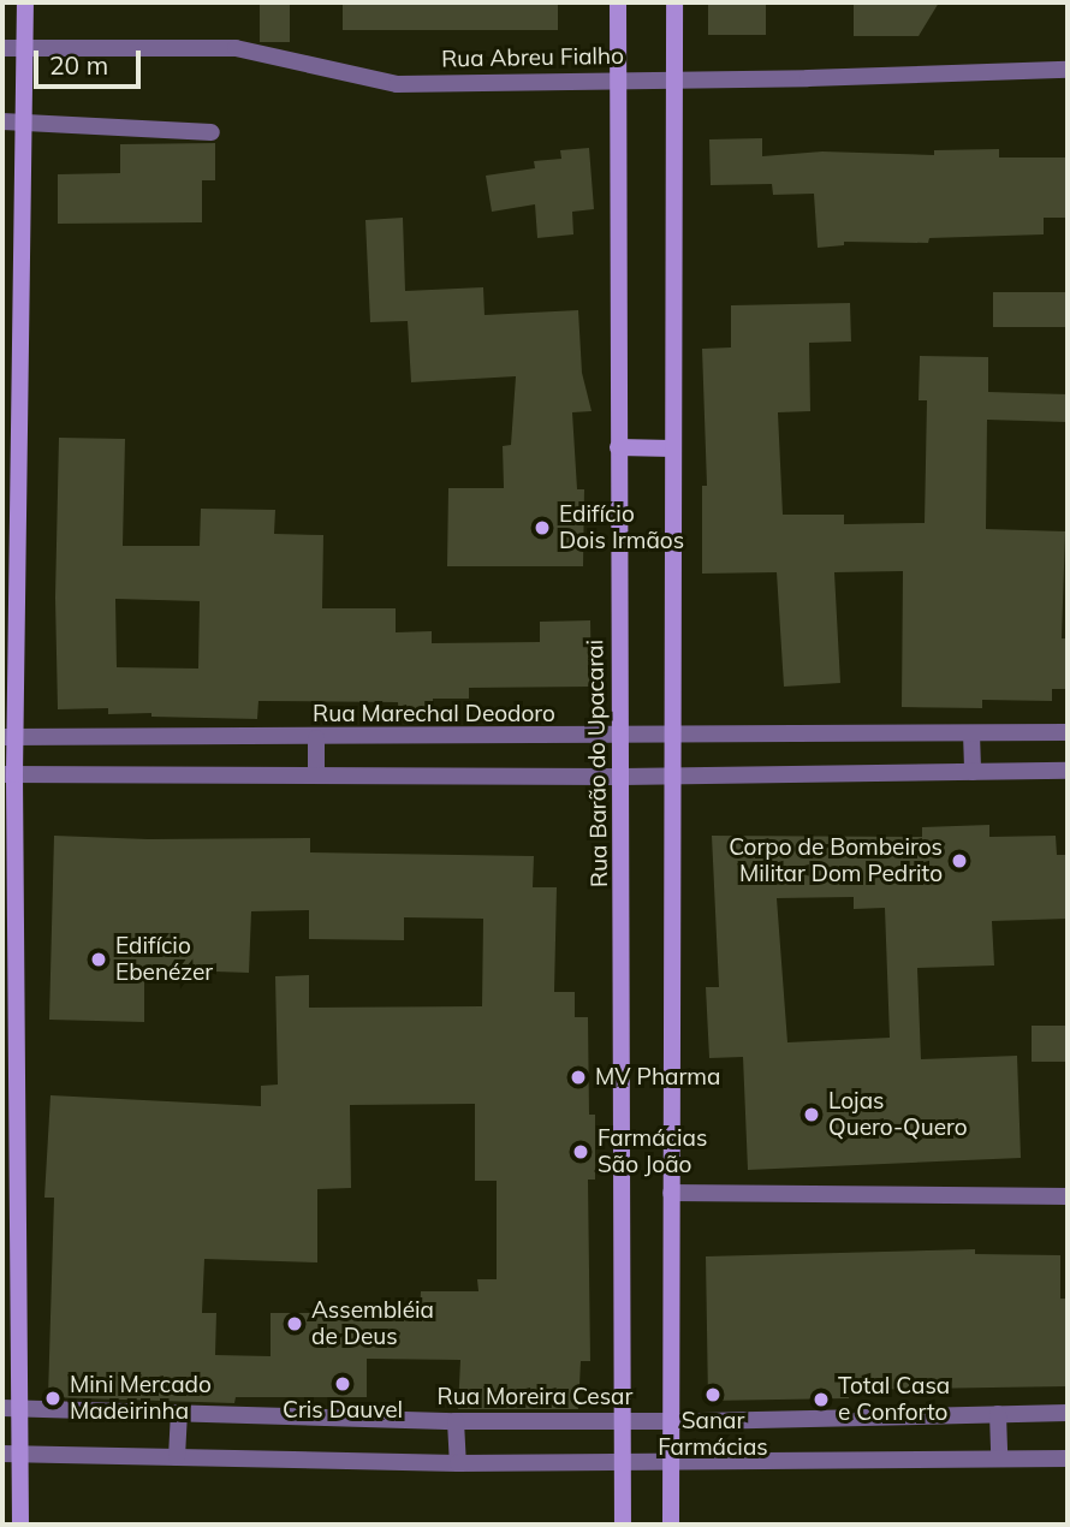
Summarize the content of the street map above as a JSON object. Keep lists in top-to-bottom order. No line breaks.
{"streets":{"street":["Rua Abreu Fialho","Rua Marechal Deodoro","Rua Barão do Upacarai","Rua Moreira Cesar"]},"crossings":[["Rua Abreu Fialho","Rua Barão do Upacarai"],["Rua Marechal Deodoro","Rua Barão do Upacarai"],["Rua Barão do Upacarai","Rua Moreira Cesar"]],"places":["Edifício Dois Irmãos","Corpo de Bombeiros Militar Dom Pedrito","Edifício Ebenézer","MV Pharma","Lojas Quero-Quero","Farmácias São João","Assembléia de Deus","Cris Dauvel","Sanar Farmácias","Mini Mercado Madeirinha","Total Casa e Conforto"],"scale_bar":"20 m"}
